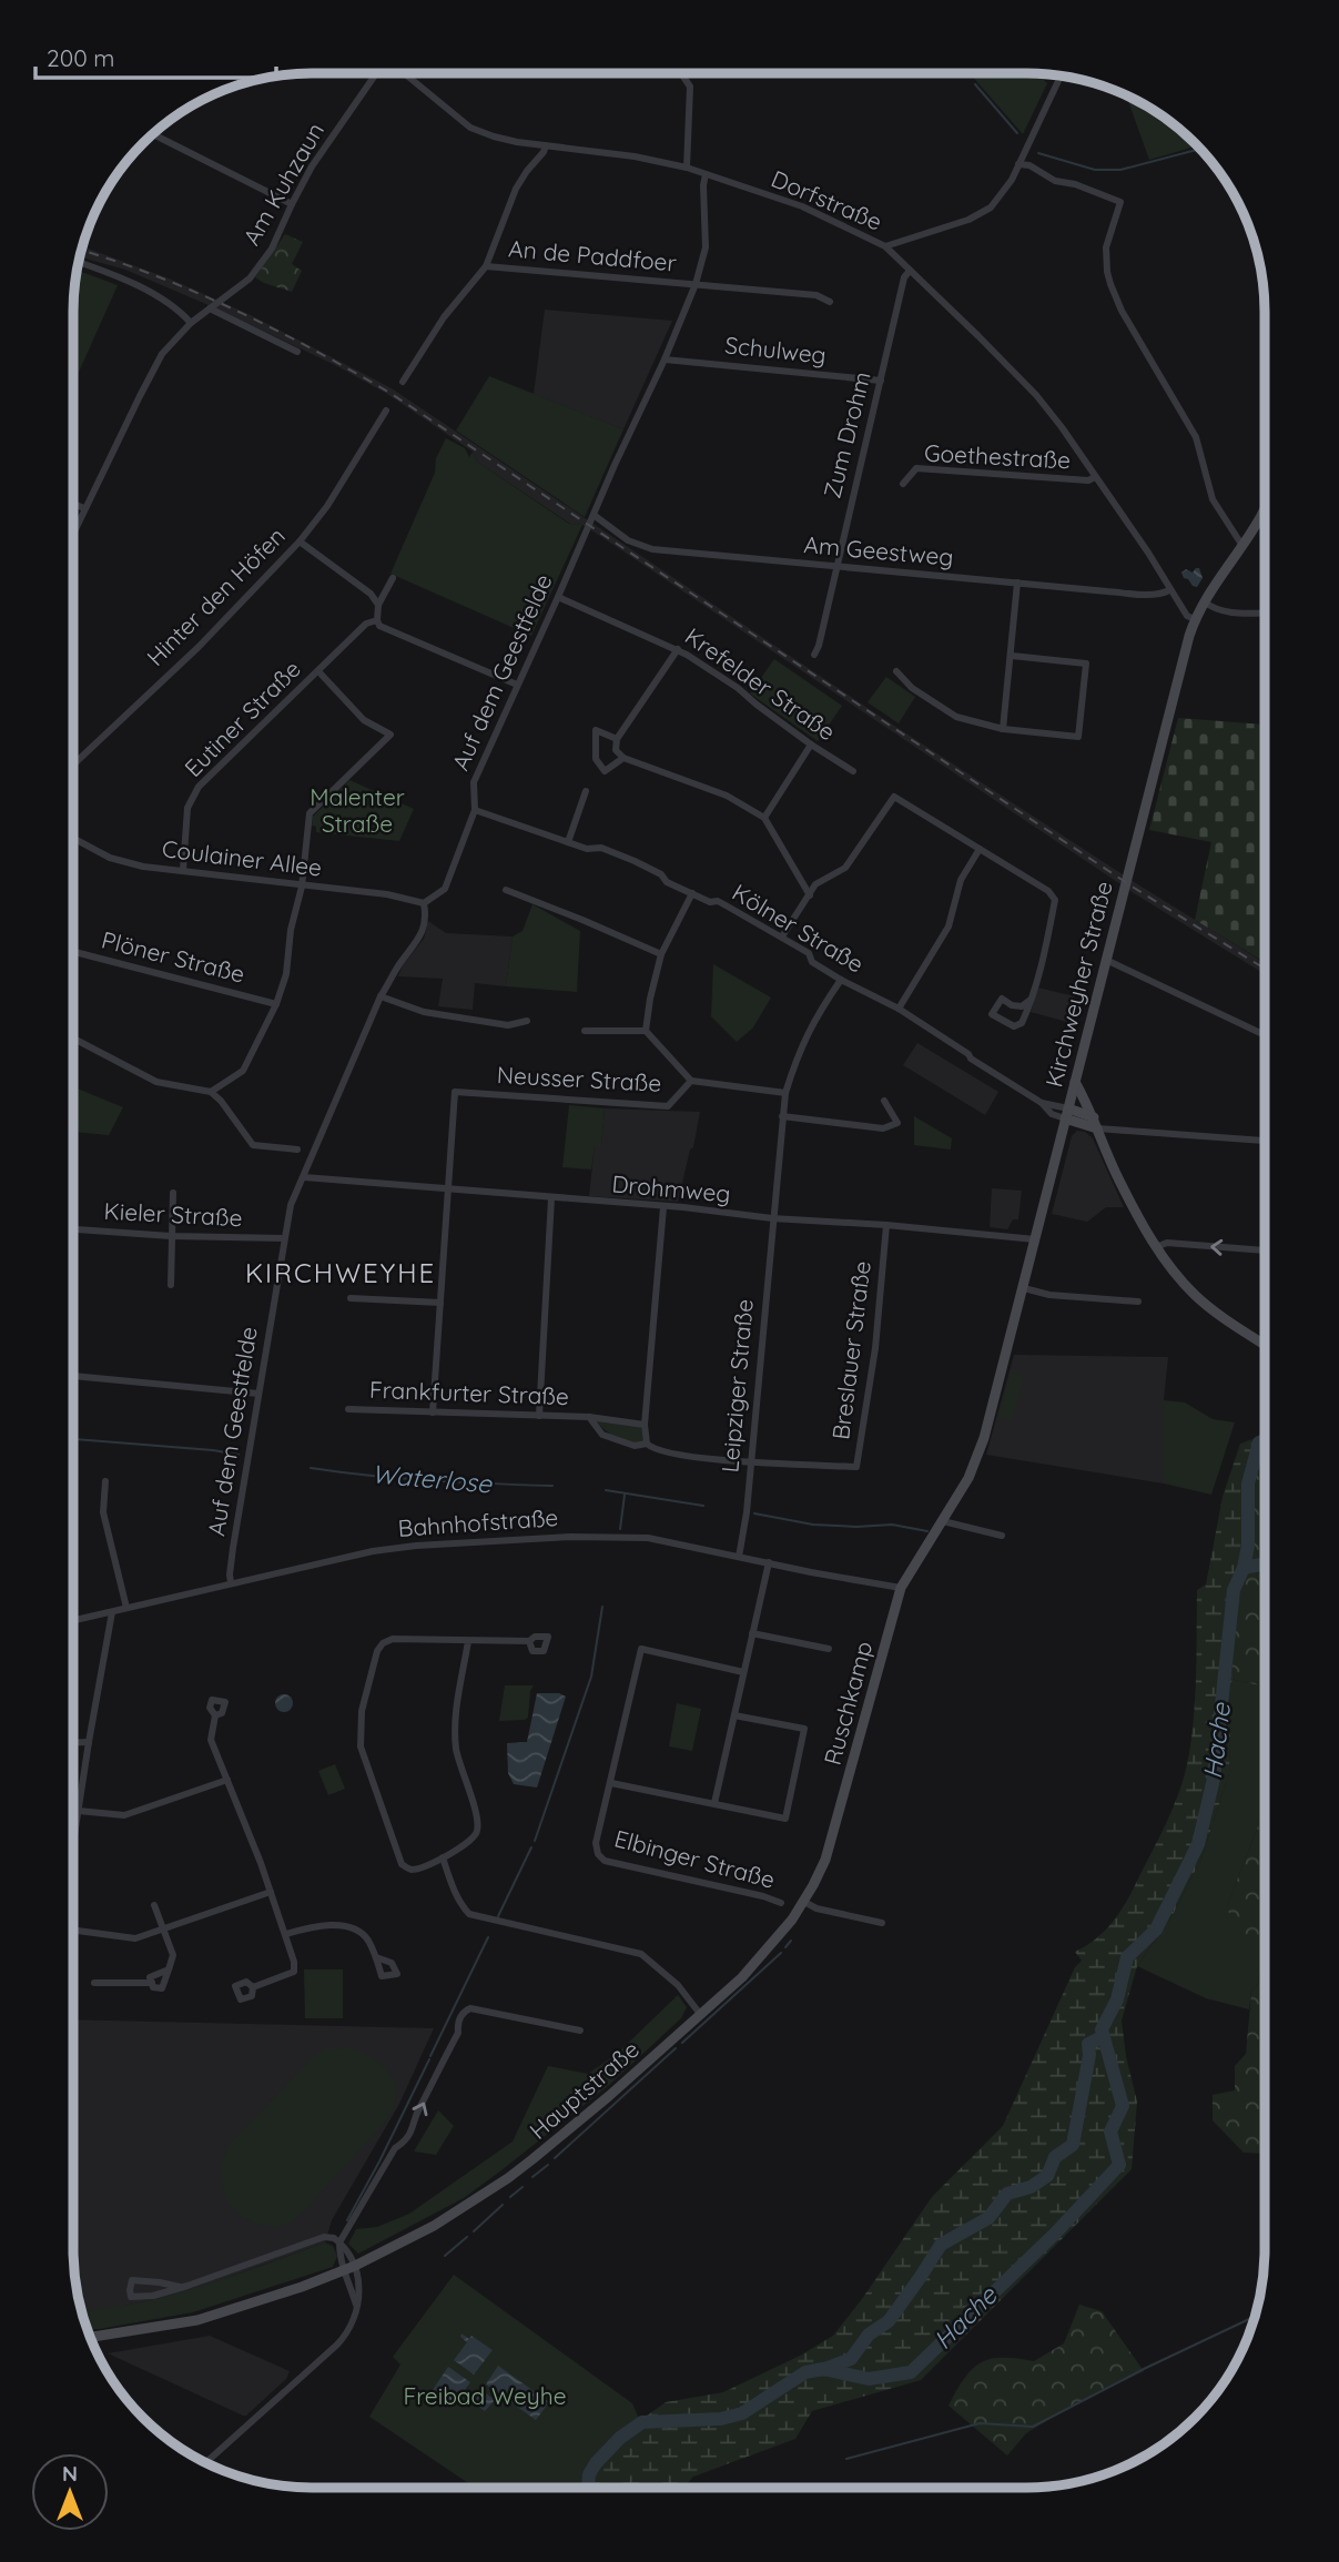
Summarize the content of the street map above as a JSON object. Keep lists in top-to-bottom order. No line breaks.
{"streets":{"main road":["Kirchweyher Straße","Ruschkamp","Hauptstraße"],"street":["Am Kuhzaun","Dorfstraße","An de Paddfoer","Schulweg","Zum Drohm","Goethestraße","Am Geestweg","Hinter den Höfen","Auf dem Geestfelde","Krefelder Straße","Eutiner Straße","Coulainer Allee","Kölner Straße","Plöner Straße","Neusser Straße","Drohmweg","Kieler Straße","Breslauer Straße","Leipziger Straße","Frankfurter Straße","Bahnhofstraße","Elbinger Straße"]},"crossings":[["Dorfstraße","Zum Drohm"],["Dorfstraße","Goethestraße"],["Dorfstraße","Am Geestweg"],["Dorfstraße","Auf dem Geestfelde"],["Dorfstraße","Kirchweyher Straße"],["An de Paddfoer","Auf dem Geestfelde"],["Schulweg","Zum Drohm"],["Schulweg","Auf dem Geestfelde"],["Zum Drohm","Am Geestweg"],["Am Geestweg","Auf dem Geestfelde"],["Auf dem Geestfelde","Krefelder Straße"],["Auf dem Geestfelde","Coulainer Allee"],["Auf dem Geestfelde","Kölner Straße"],["Auf dem Geestfelde","Drohmweg"],["Auf dem Geestfelde","Kieler Straße"],["Auf dem Geestfelde","Bahnhofstraße"],["Eutiner Straße","Coulainer Allee"],["Kölner Straße","Kirchweyher Straße"],["Kölner Straße","Leipziger Straße"],["Kirchweyher Straße","Drohmweg"],["Kirchweyher Straße","Ruschkamp"],["Neusser Straße","Drohmweg"],["Drohmweg","Breslauer Straße"],["Drohmweg","Leipziger Straße"],["Breslauer Straße","Leipziger Straße"],["Breslauer Straße","Frankfurter Straße"],["Leipziger Straße","Frankfurter Straße"],["Leipziger Straße","Bahnhofstraße"],["Bahnhofstraße","Ruschkamp"],["Ruschkamp","Hauptstraße"]],"districts":["KIRCHWEYHE"],"water":["Waterlose","Hache"],"parks":["Malenter Straße","Freibad Weyhe"],"scale_bar":"200 m","north":"top"}
